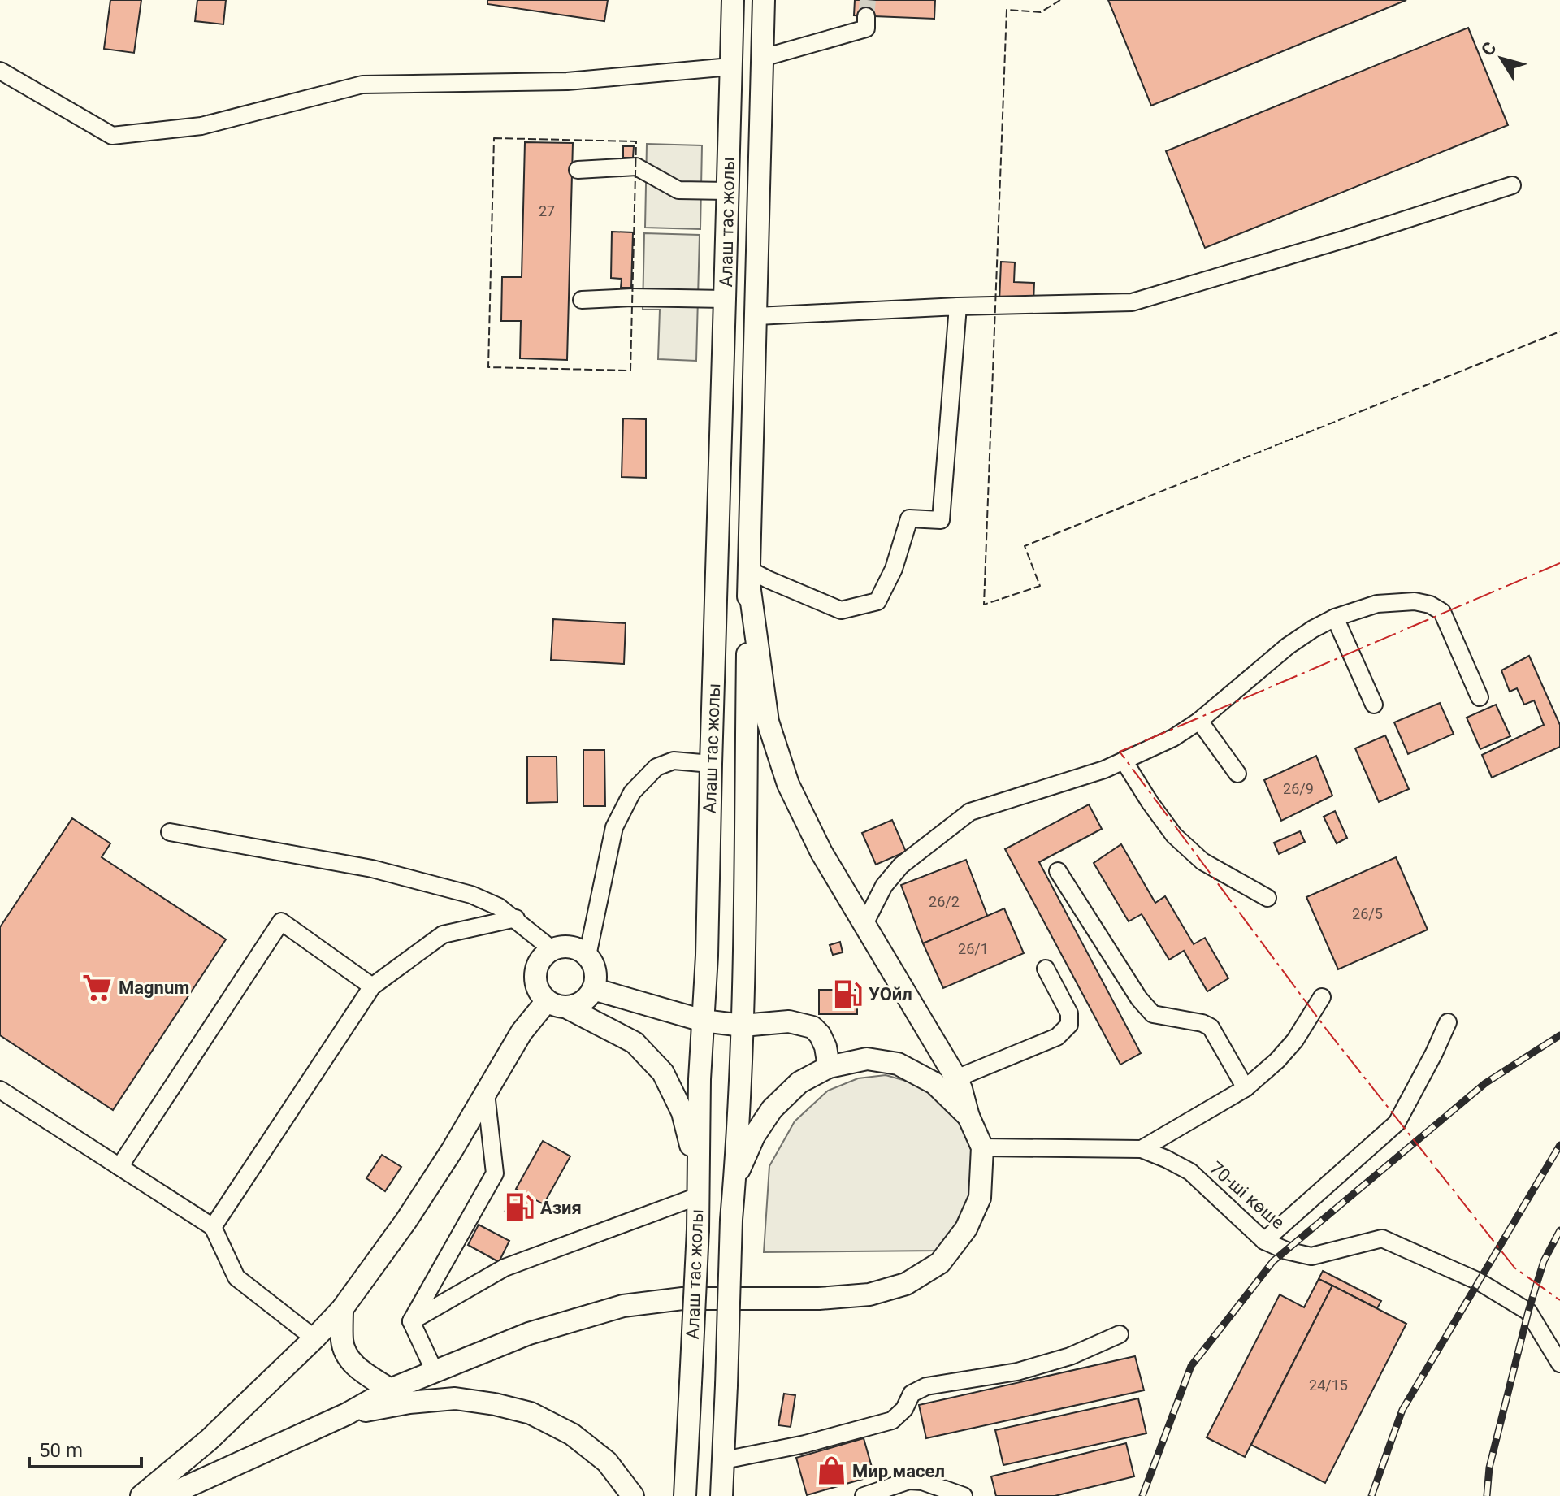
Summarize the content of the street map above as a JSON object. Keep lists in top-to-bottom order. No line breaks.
{"streets":{"main road":["Алаш тас жолы"],"lane":["70-ші көше"]},"places":{"supermarket":["Magnum"],"fuel station":["УОйл","Азия"],"shop":["Мир масел"]},"house_numbers":["27","26/9","26/2","26/5","26/1","24/15"],"scale_bar":"50 m","north":"top left"}
